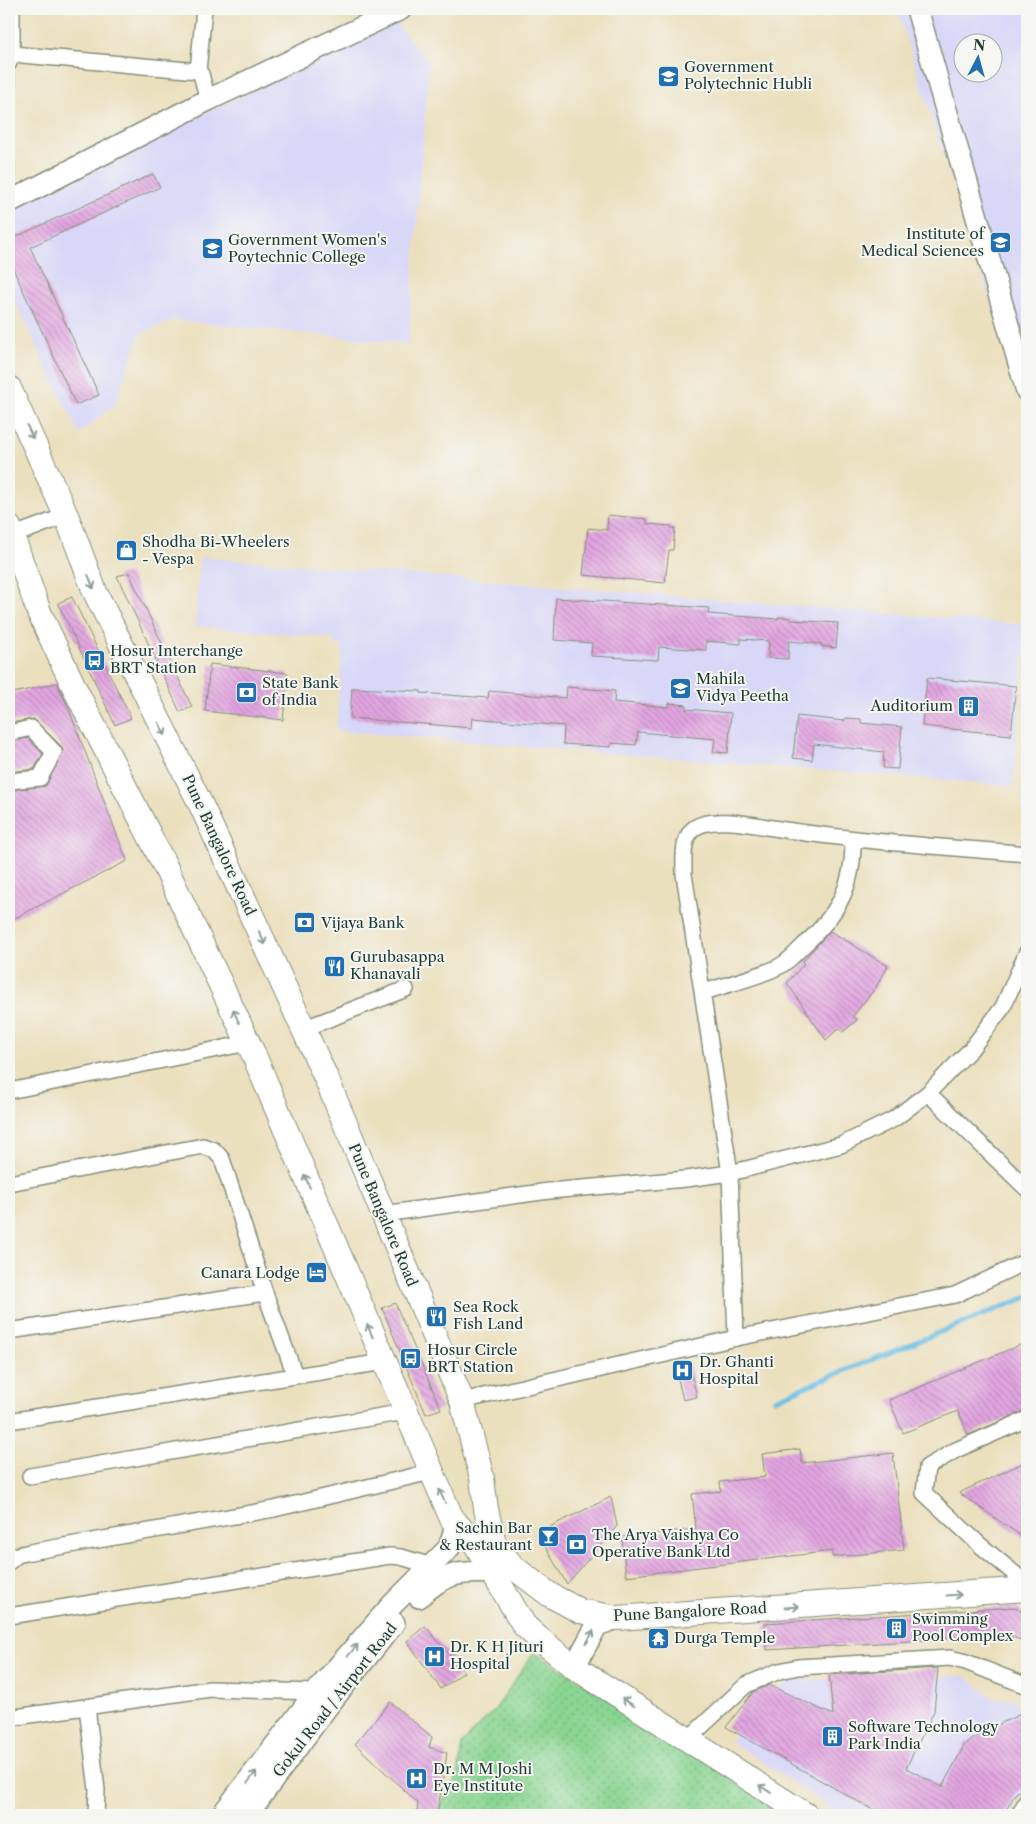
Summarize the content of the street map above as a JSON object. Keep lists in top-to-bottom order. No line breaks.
{"streets":{"main road":["Pune Bangalore Road","Gokul Road / Airport Road"]},"crossings":[["Pune Bangalore Road","Gokul Road / Airport Road"]],"places":{"school or university":["Government Polytechnic Hubli","Institute of Medical Sciences","Government Women's Poytechnic College","Mahila Vidya Peetha"],"shop":["Shodha Bi-Wheelers - Vespa"],"bus stop":["Hosur Interchange BRT Station","Hosur Circle BRT Station"],"bank":["State Bank of India","Vijaya Bank","The Arya Vaishya Co Operative Bank Ltd"],"building":["Auditorium","Swimming Pool Complex","Software Technology Park India"],"restaurant":["Gurubasappa Khanavali","Sea Rock Fish Land"],"hotel":["Canara Lodge"],"hospital":["Dr. Ghanti Hospital","Dr. K H Jituri Hospital","Dr. M M Joshi Eye Institute"],"bar":["Sachin Bar & Restaurant"],"temple":["Durga Temple"]},"north":"top"}
